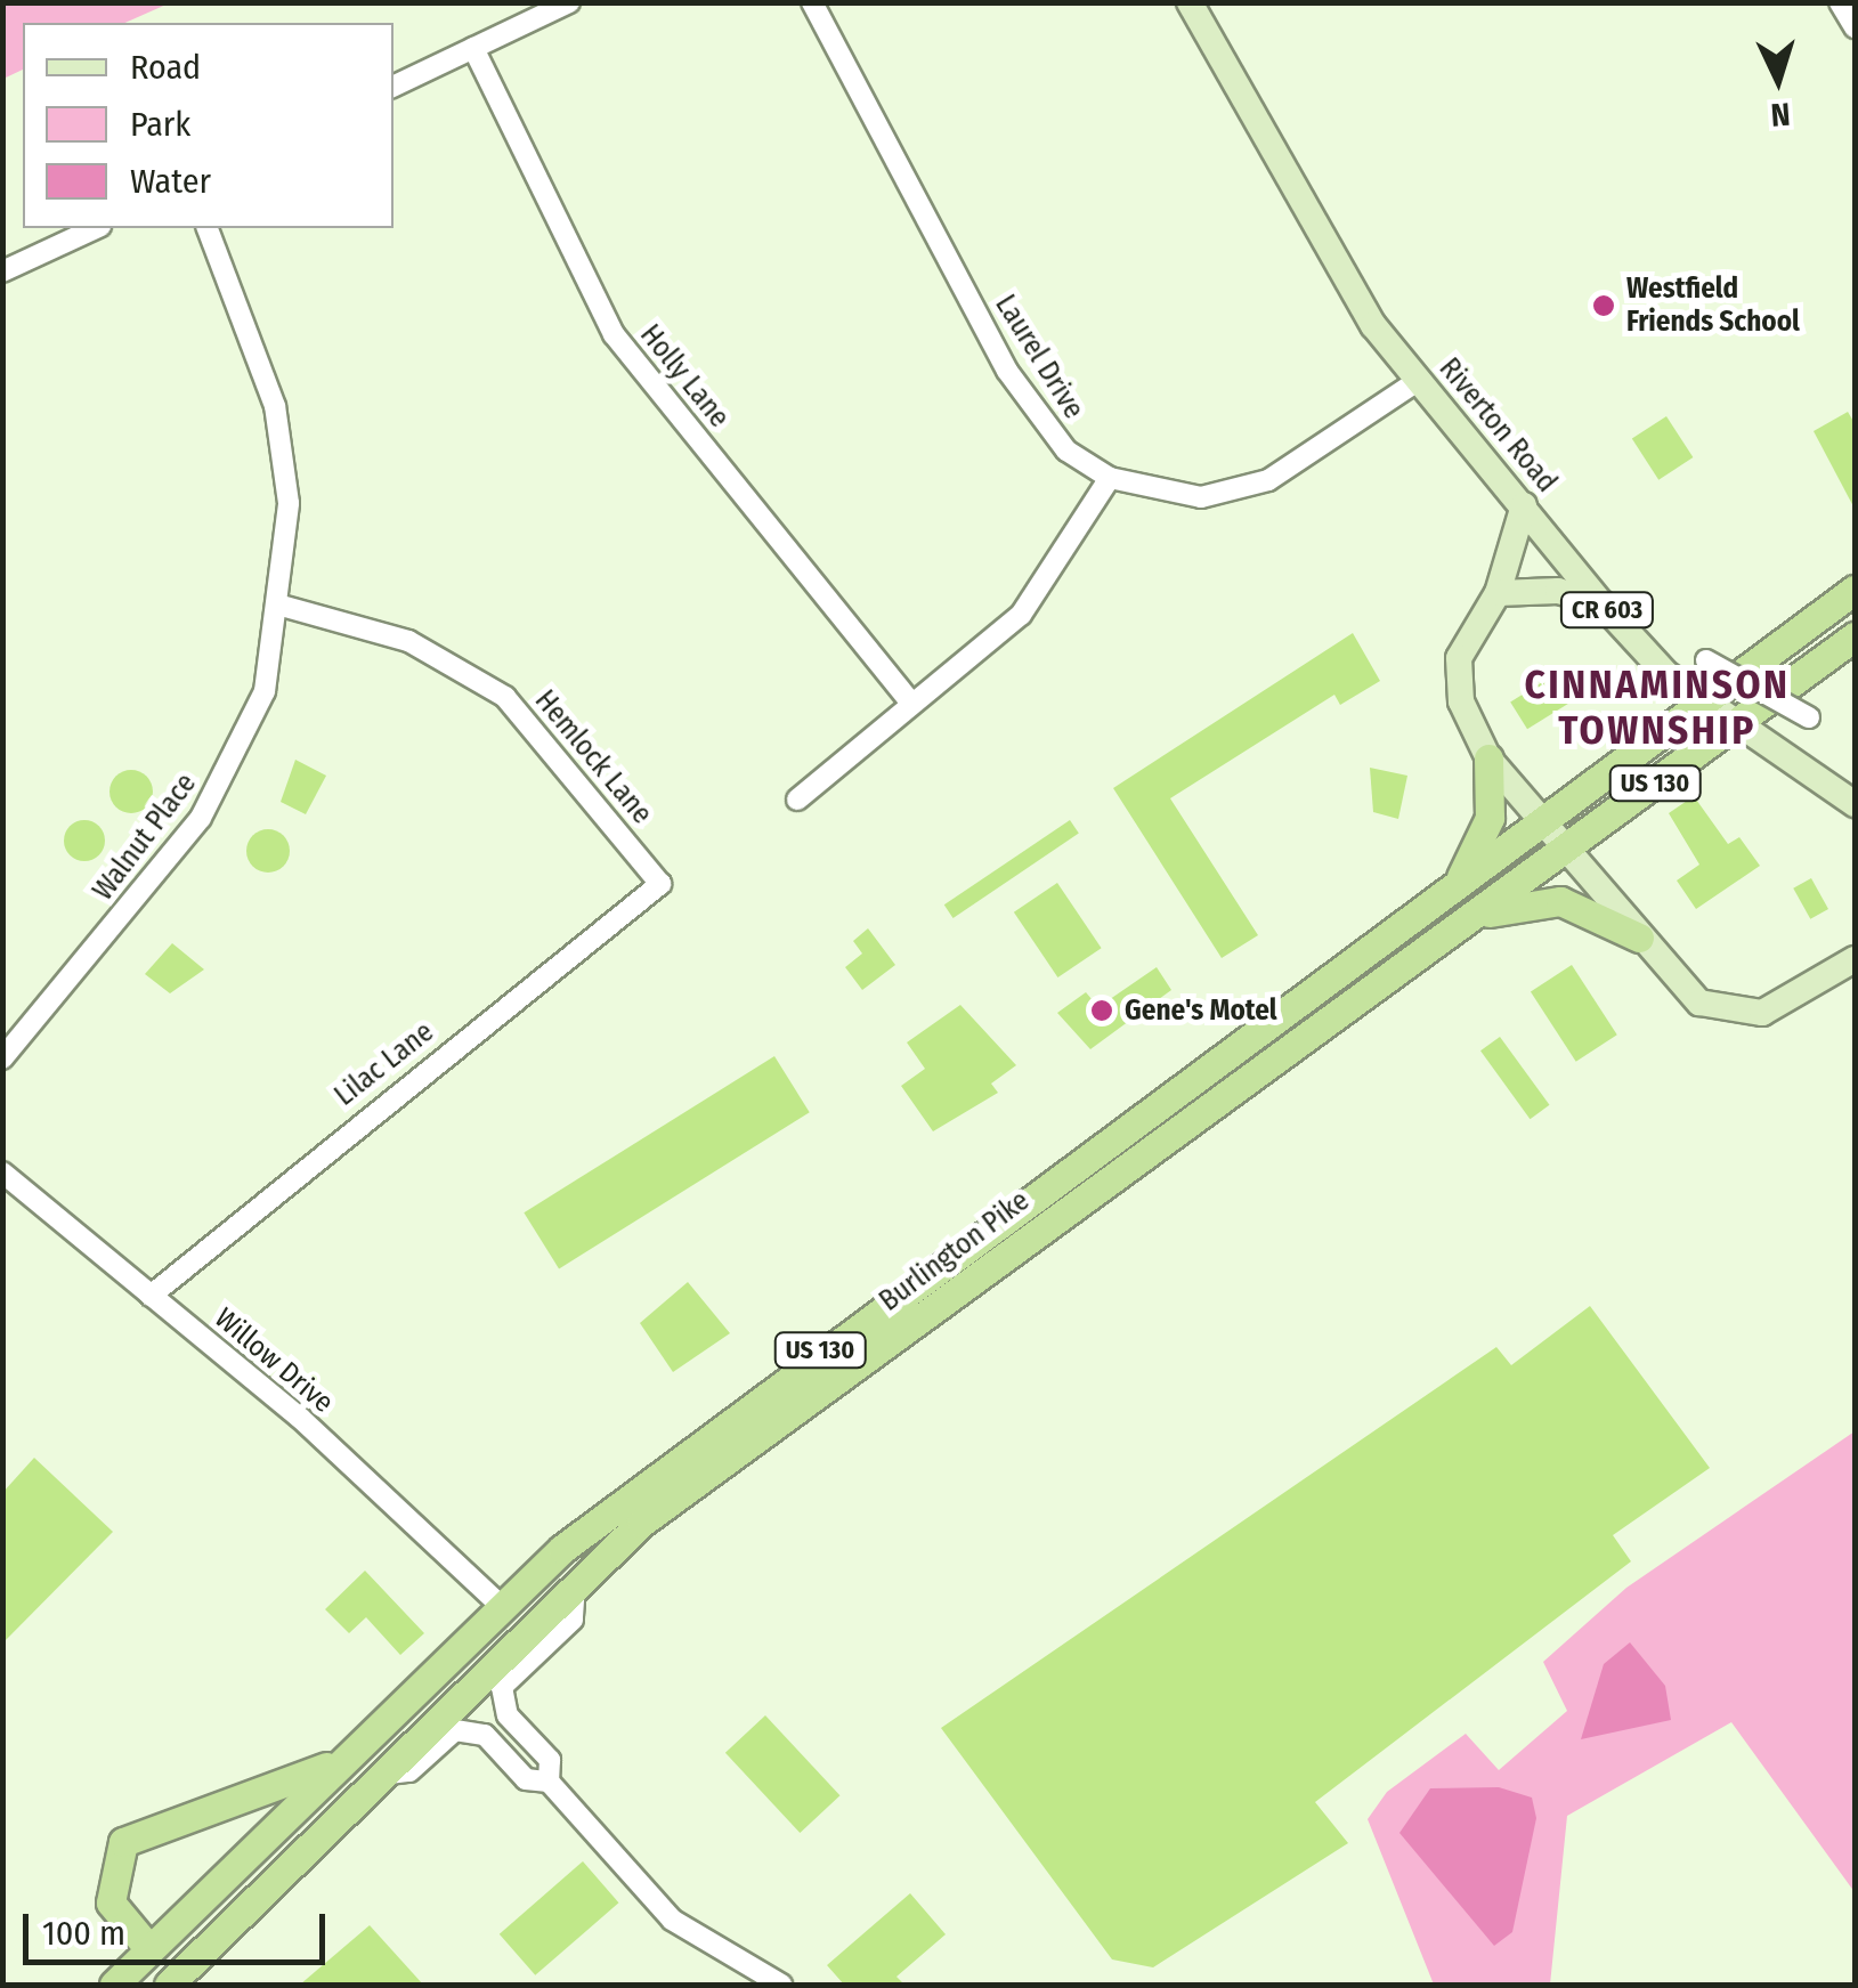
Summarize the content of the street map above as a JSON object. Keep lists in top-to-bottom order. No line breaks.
{"streets":{"highway":["US 130","Burlington Pike"],"main road":["Riverton Road","CR 603"],"street":["Laurel Drive","Holly Lane","Hemlock Lane","Walnut Place","Lilac Lane","Willow Drive"]},"crossings":[["Laurel Drive","Riverton Road"],["Riverton Road","Burlington Pike"],["Hemlock Lane","Walnut Place"],["Hemlock Lane","Lilac Lane"],["Lilac Lane","Willow Drive"],["Burlington Pike","Willow Drive"]],"districts":["CINNAMINSON TOWNSHIP"],"places":["Westfield Friends School","Gene's Motel"],"legend":["Road","Park","Water"],"scale_bar":"100 m","north":"bottom"}
